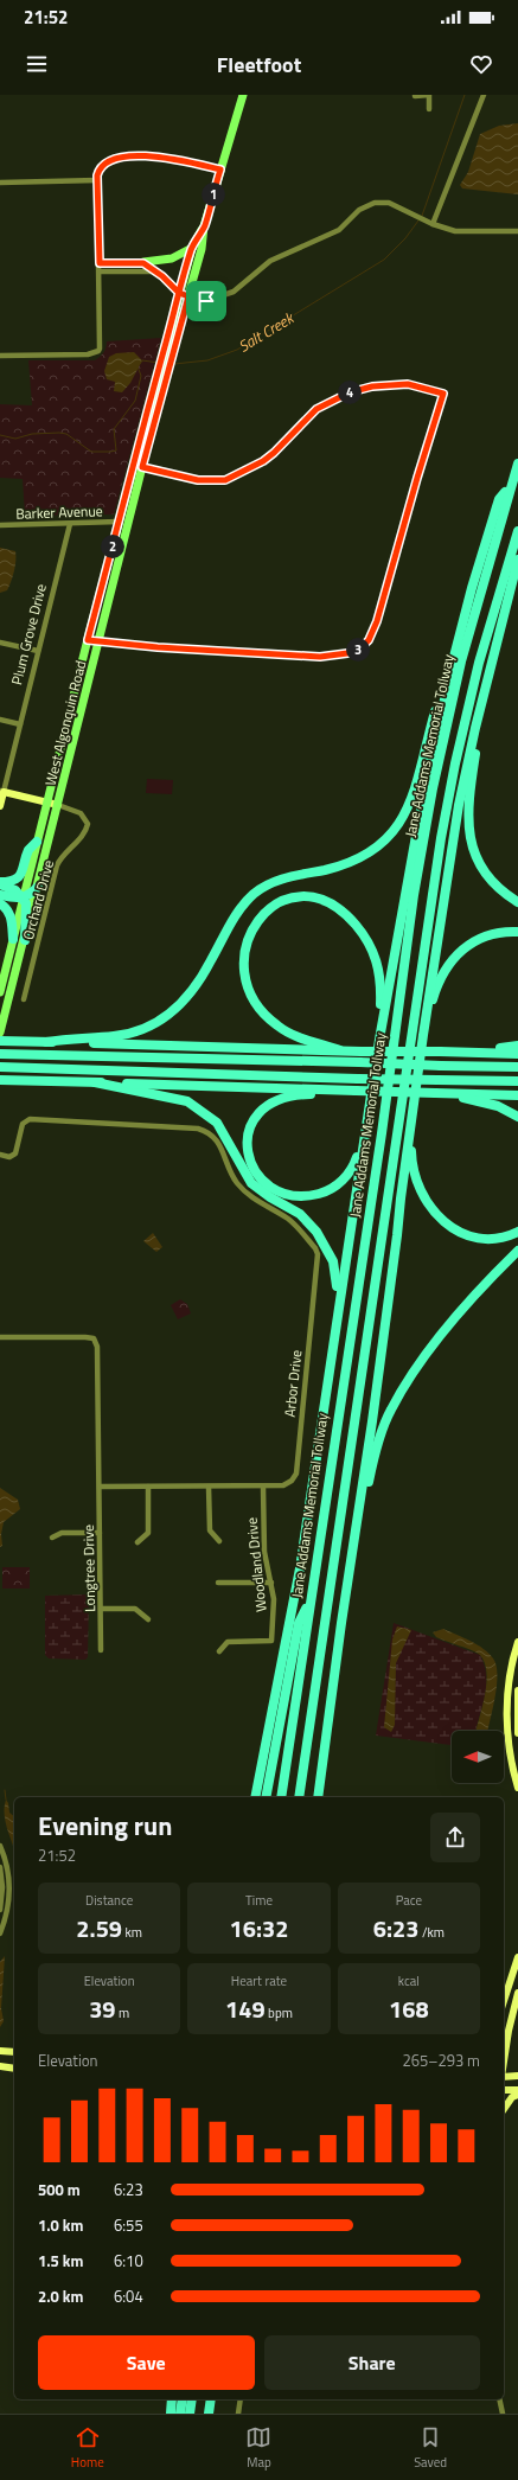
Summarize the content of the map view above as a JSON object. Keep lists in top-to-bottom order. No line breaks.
{"streets":{"highway":["Jane Addams Memorial Tollway"],"main road":["West Algonquin Road"],"street":["Barker Avenue","Plum Grove Drive","Orchard Drive","Arbor Drive","Woodland Drive","Longtree Drive"]},"crossings":[["Barker Avenue","Plum Grove Drive"],["Barker Avenue","West Algonquin Road"],["West Algonquin Road","Orchard Drive"],["Arbor Drive","Woodland Drive"],["Arbor Drive","Longtree Drive"]],"water":["Salt Creek"],"north":"left","page":{"status":"21:52","header":"Fleetfoot","pins":["1","4","2","3"],"heading":["Evening run","21:52"],"stats":[["Distance","2.59 km"],["Time","16:32"],["Pace","6:23 /km"],["Elevation","39 m"],["Heart rate","149 bpm"],["kcal","168"]],"chart":["Elevation","265–293 m"],"list":[{"name":"500 m","note":"6:23"},{"name":"1.0 km","note":"6:55"},{"name":"1.5 km","note":"6:10"},{"name":"2.0 km","note":"6:04"}],"buttons":["Save","Share"],"tabs":["Home","Map","Saved"]}}
